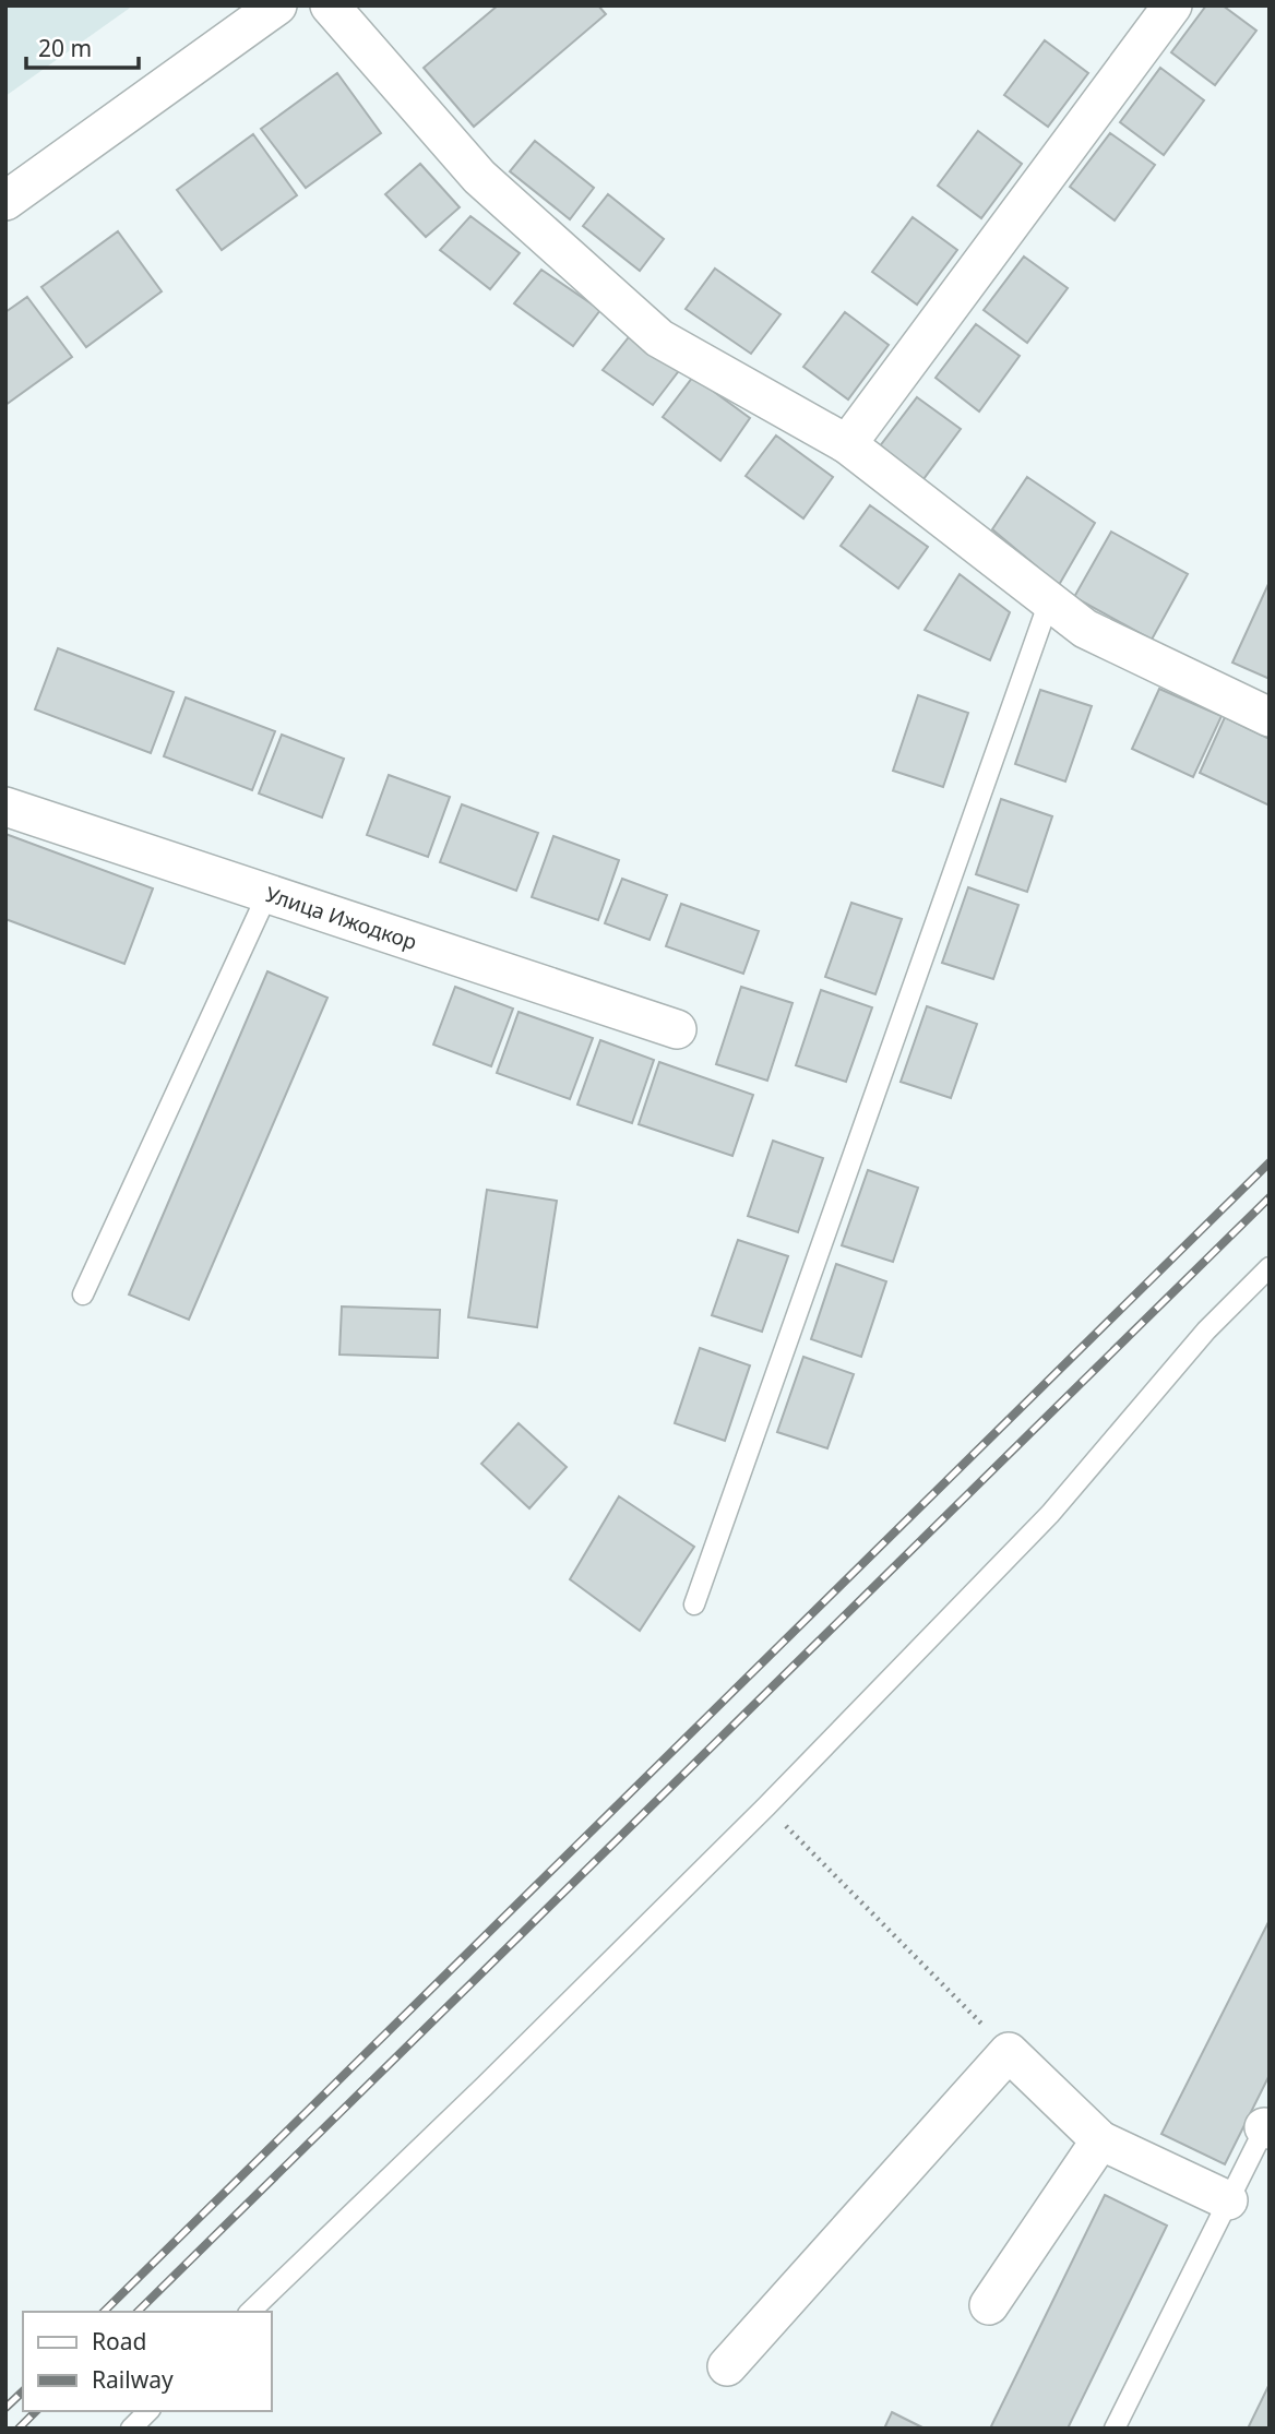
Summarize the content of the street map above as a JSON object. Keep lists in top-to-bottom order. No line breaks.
{"streets":{"street":["Улица Ижодкор"]},"legend":["Road","Railway"],"scale_bar":"20 m"}
